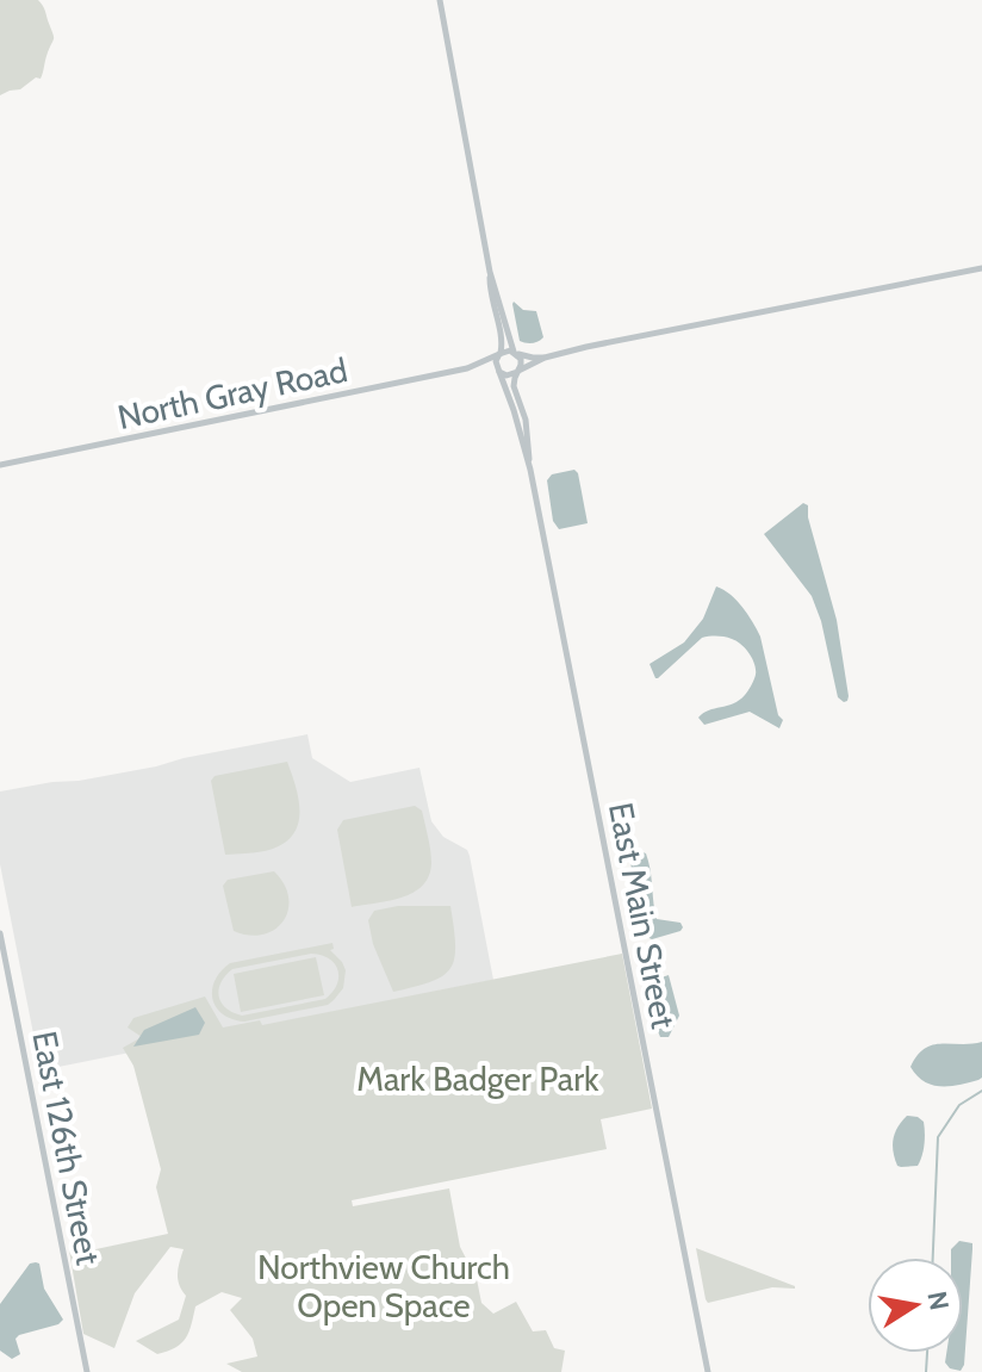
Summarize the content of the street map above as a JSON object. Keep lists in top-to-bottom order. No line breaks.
{"streets":{"main road":["North Gray Road","East Main Street","East 126th Street"]},"crossings":[["North Gray Road","East Main Street"]],"parks":["Mark Badger Park","Northview Church Open Space"],"north":"right"}
